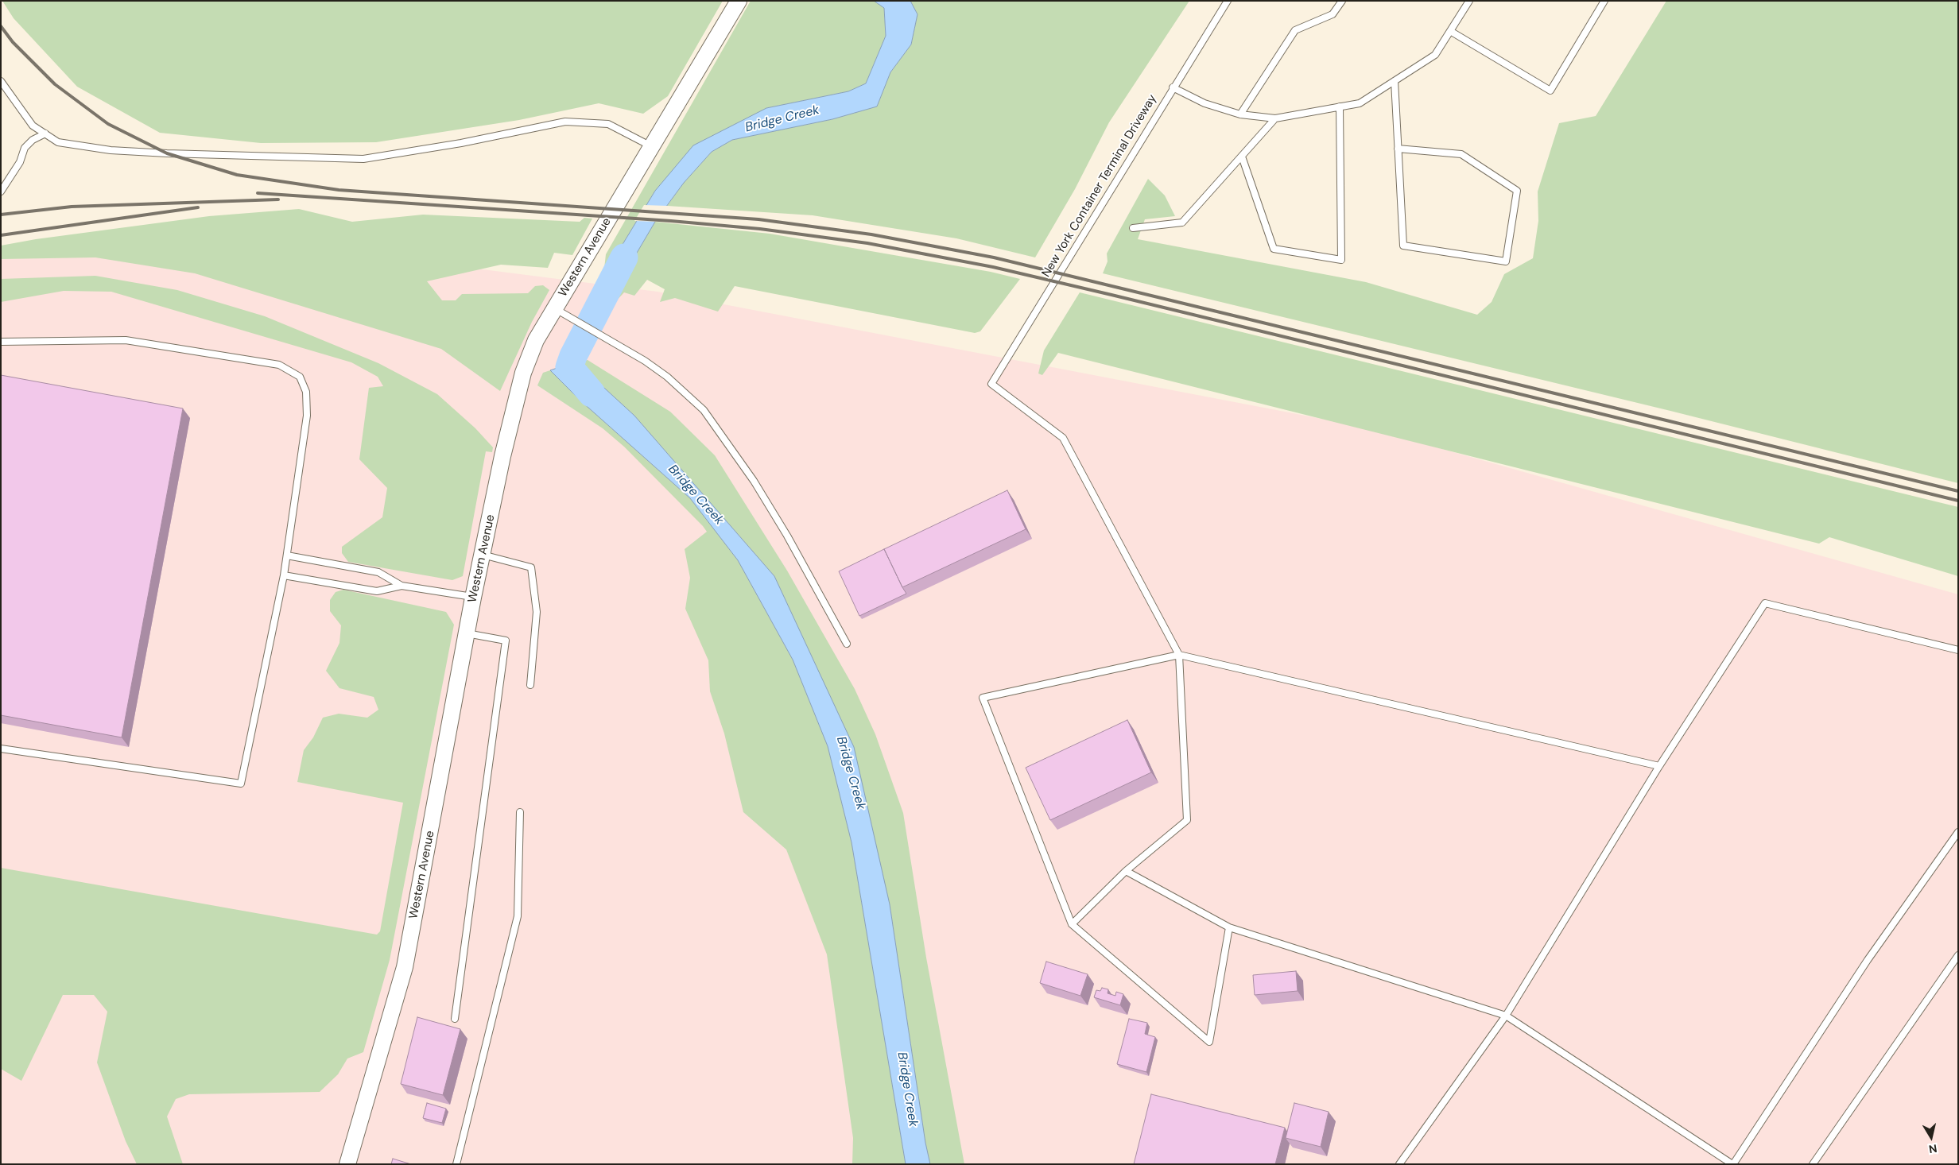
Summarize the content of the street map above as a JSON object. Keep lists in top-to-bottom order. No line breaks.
{"streets":{"street":["Western Avenue"],"lane":["New York Container Terminal Driveway"]},"water":["Bridge Creek"],"north":"bottom"}
